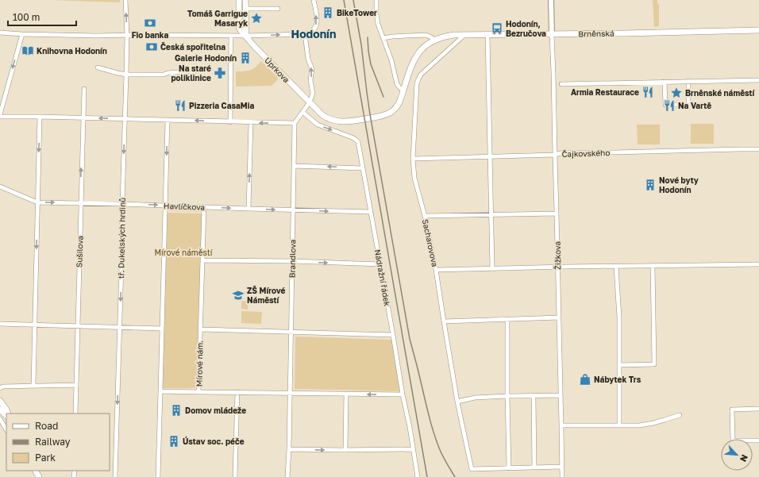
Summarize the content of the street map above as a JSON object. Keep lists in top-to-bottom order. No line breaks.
{"streets":{"main road":["Brněnská","Úprkova"],"street":["Čajkovského","Havlíčkova","tř. Dukelských hrdinů","Sacharovova","Sušilova","Žižkova","Brandlova","Nádražní řádek","Mírové nám."]},"crossings":[["Brněnská","Úprkova"],["Brněnská","Sacharovova"],["Brněnská","Žižkova"],["Čajkovského","Sacharovova"],["Čajkovského","Žižkova"],["Havlíčkova","tř. Dukelských hrdinů"],["Havlíčkova","Sušilova"],["Havlíčkova","Brandlova"],["Havlíčkova","Nádražní řádek"],["Havlíčkova","Mírové nám."]],"one_way":["Havlíčkova","tř. Dukelských hrdinů"],"districts":["Hodonín"],"parks":["Mírové náměstí"],"places":{"building":["BikeTower","Galerie Hodonín","Nové byty Hodonín","Domov mládeže","Ústav soc. péče"],"place":["Tomáš Garrigue Masaryk","Brněnské náměstí"],"bank":["Fio banka","Česká spořitelna"],"bus stop":["Hodonín, Bezručova"],"library":["Knihovna Hodonín"],"pharmacy":["Na staré poliklinice"],"restaurant":["Armia Restaurace","Pizzeria CasaMia","Na Vartě"],"school or university":["ZŠ Mírové Náměstí"],"shop":["Nábytek Trs"]},"legend":["Road","Railway","Park"],"scale_bar":"100 m","north":"bottom right"}
